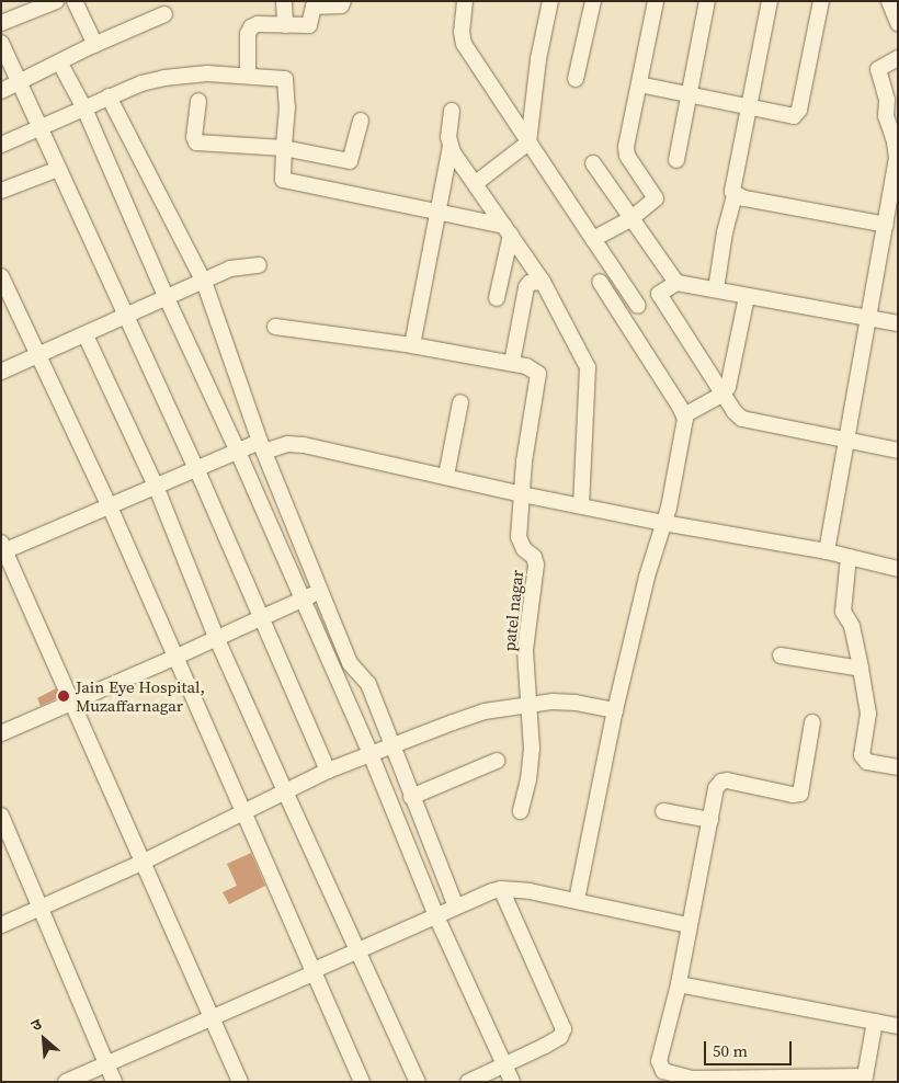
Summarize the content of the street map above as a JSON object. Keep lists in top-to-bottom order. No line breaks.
{"streets":{"street":["patel nagar"]},"places":["Jain Eye Hospital, Muzaffarnagar"],"scale_bar":"50 m","north":"top left"}
